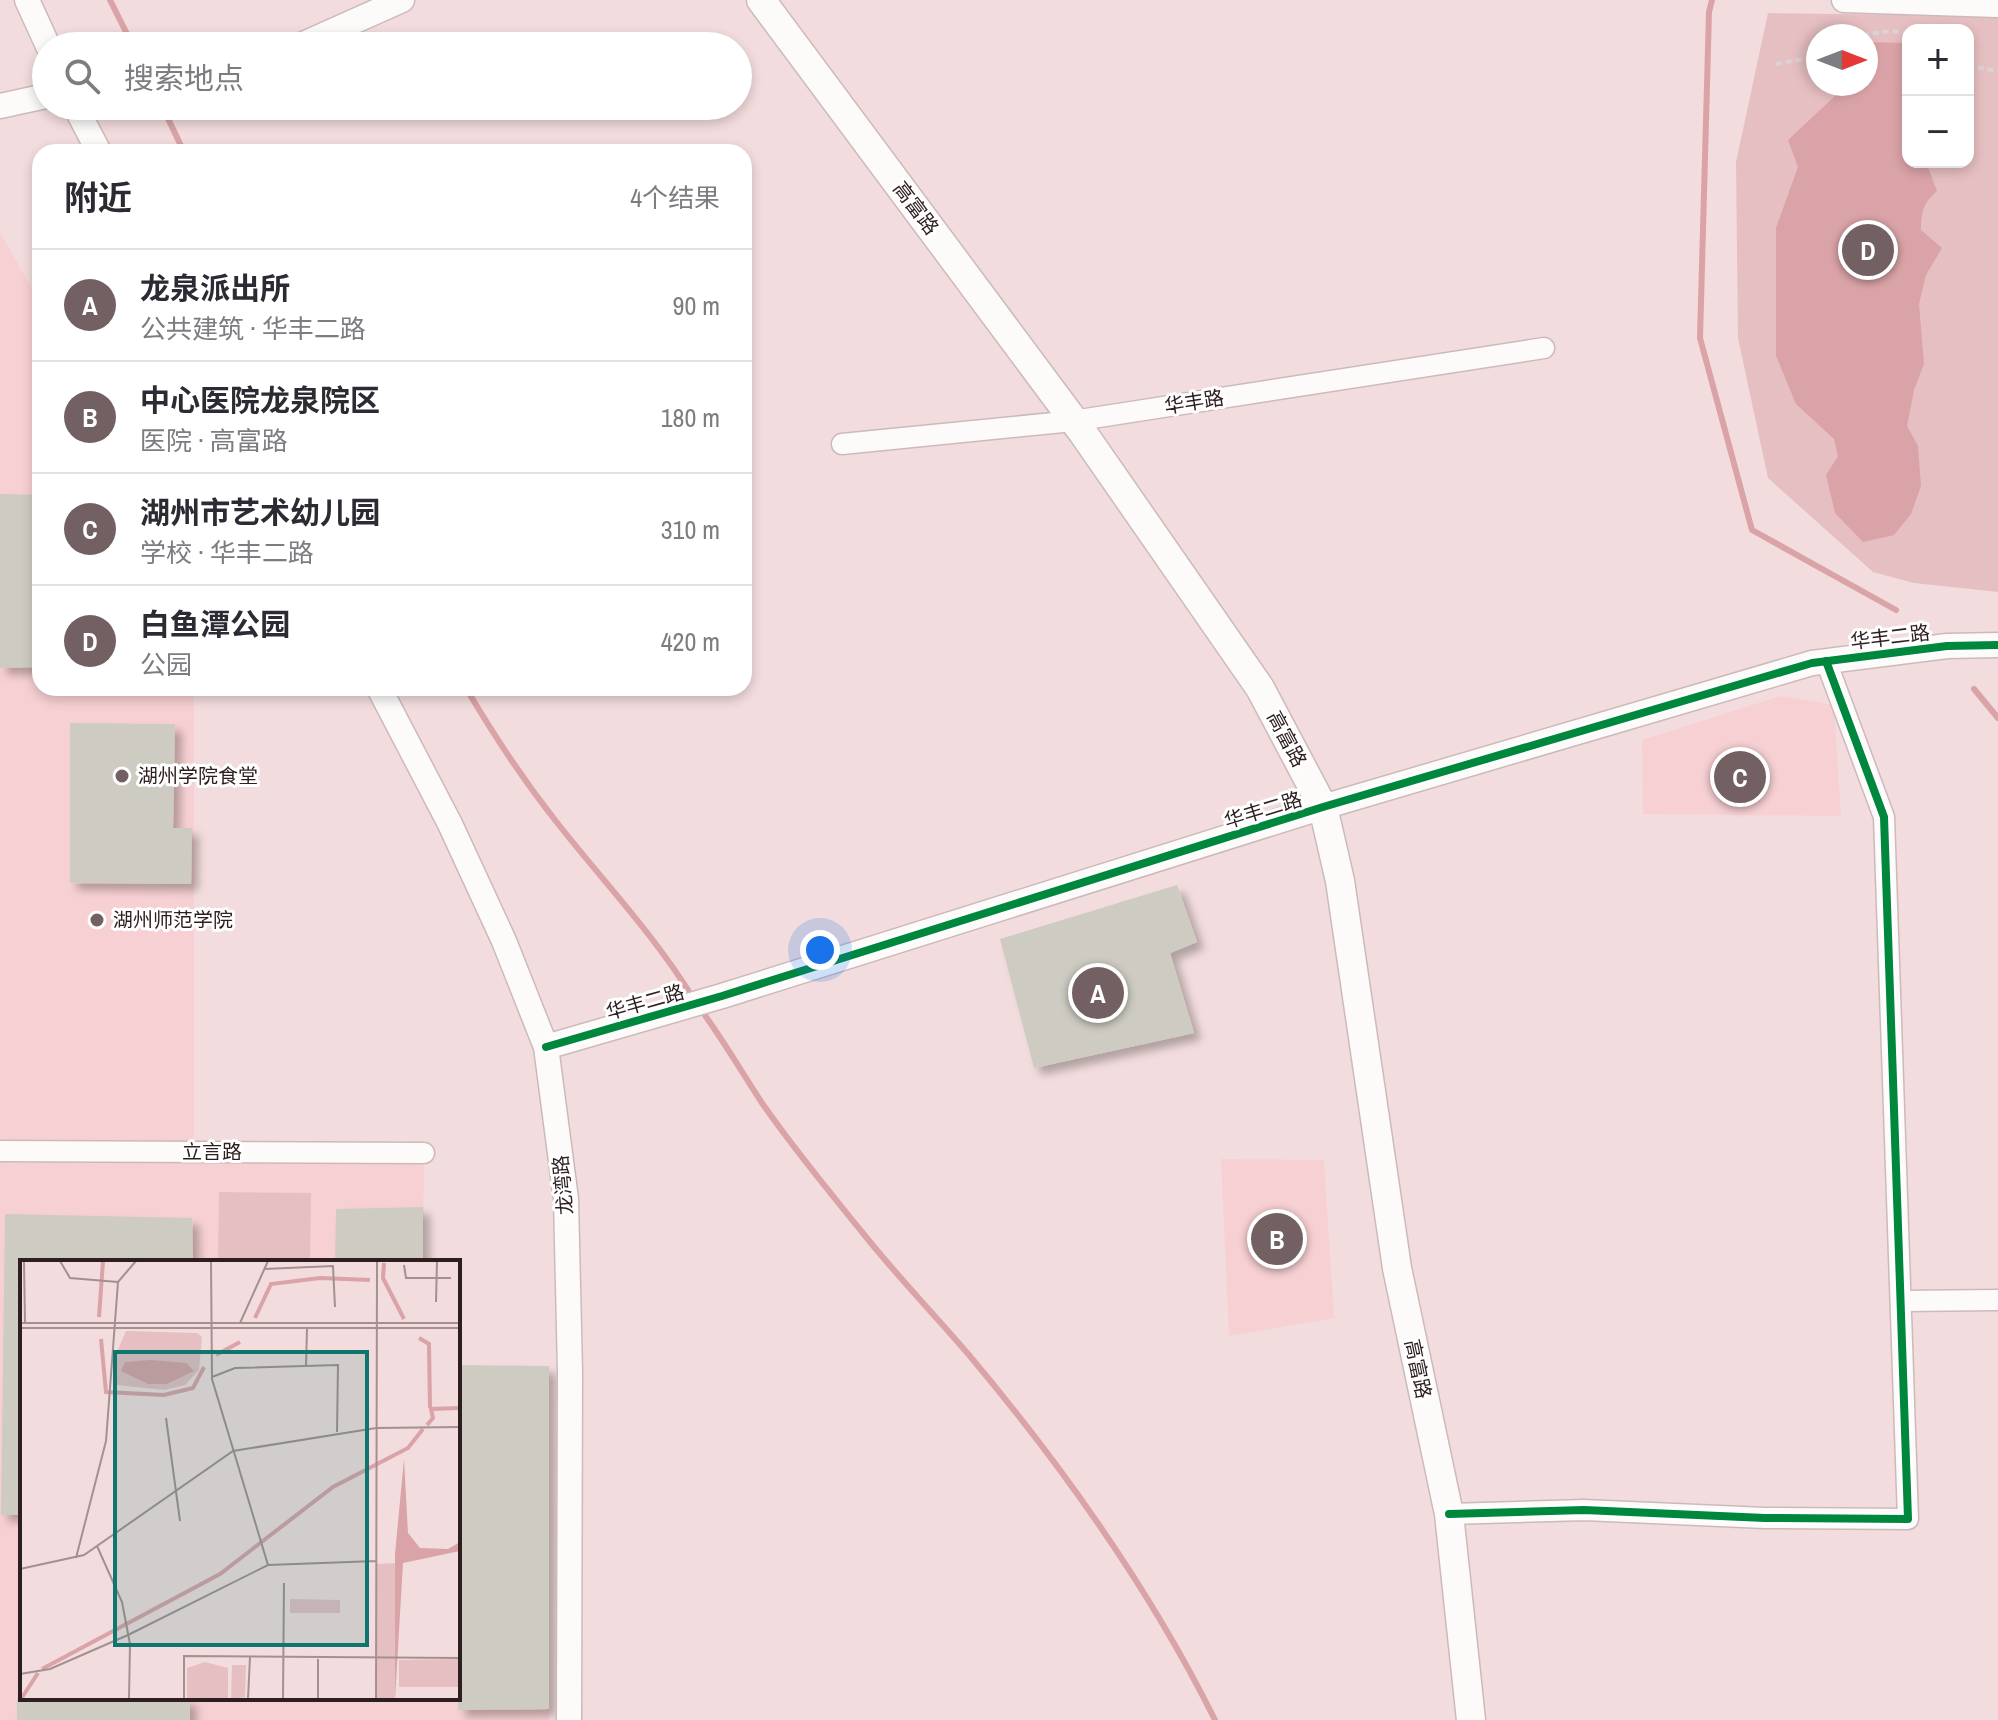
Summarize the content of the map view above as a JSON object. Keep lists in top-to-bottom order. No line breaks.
{"streets":{"main road":["高富路"],"street":["华丰路","华丰二路","立言路","龙湾路"]},"crossings":[["高富路","华丰路"],["高富路","华丰二路"],["华丰二路","龙湾路"]],"places":["湖州学院食堂","湖州师范学院"],"north":"right","page":{"map_buttons":["+","−"],"search":"搜索地点","heading":["附近","4个结果"],"pins":["D","C","A","B"],"list":[{"mark":"A","name":"龙泉派出所","note":"公共建筑 · 华丰二路","value":"90 m"},{"mark":"B","name":"中心医院龙泉院区","note":"医院 · 高富路","value":"180 m"},{"mark":"C","name":"湖州市艺术幼儿园","note":"学校 · 华丰二路","value":"310 m"},{"mark":"D","name":"白鱼潭公园","note":"公园","value":"420 m"}]}}
